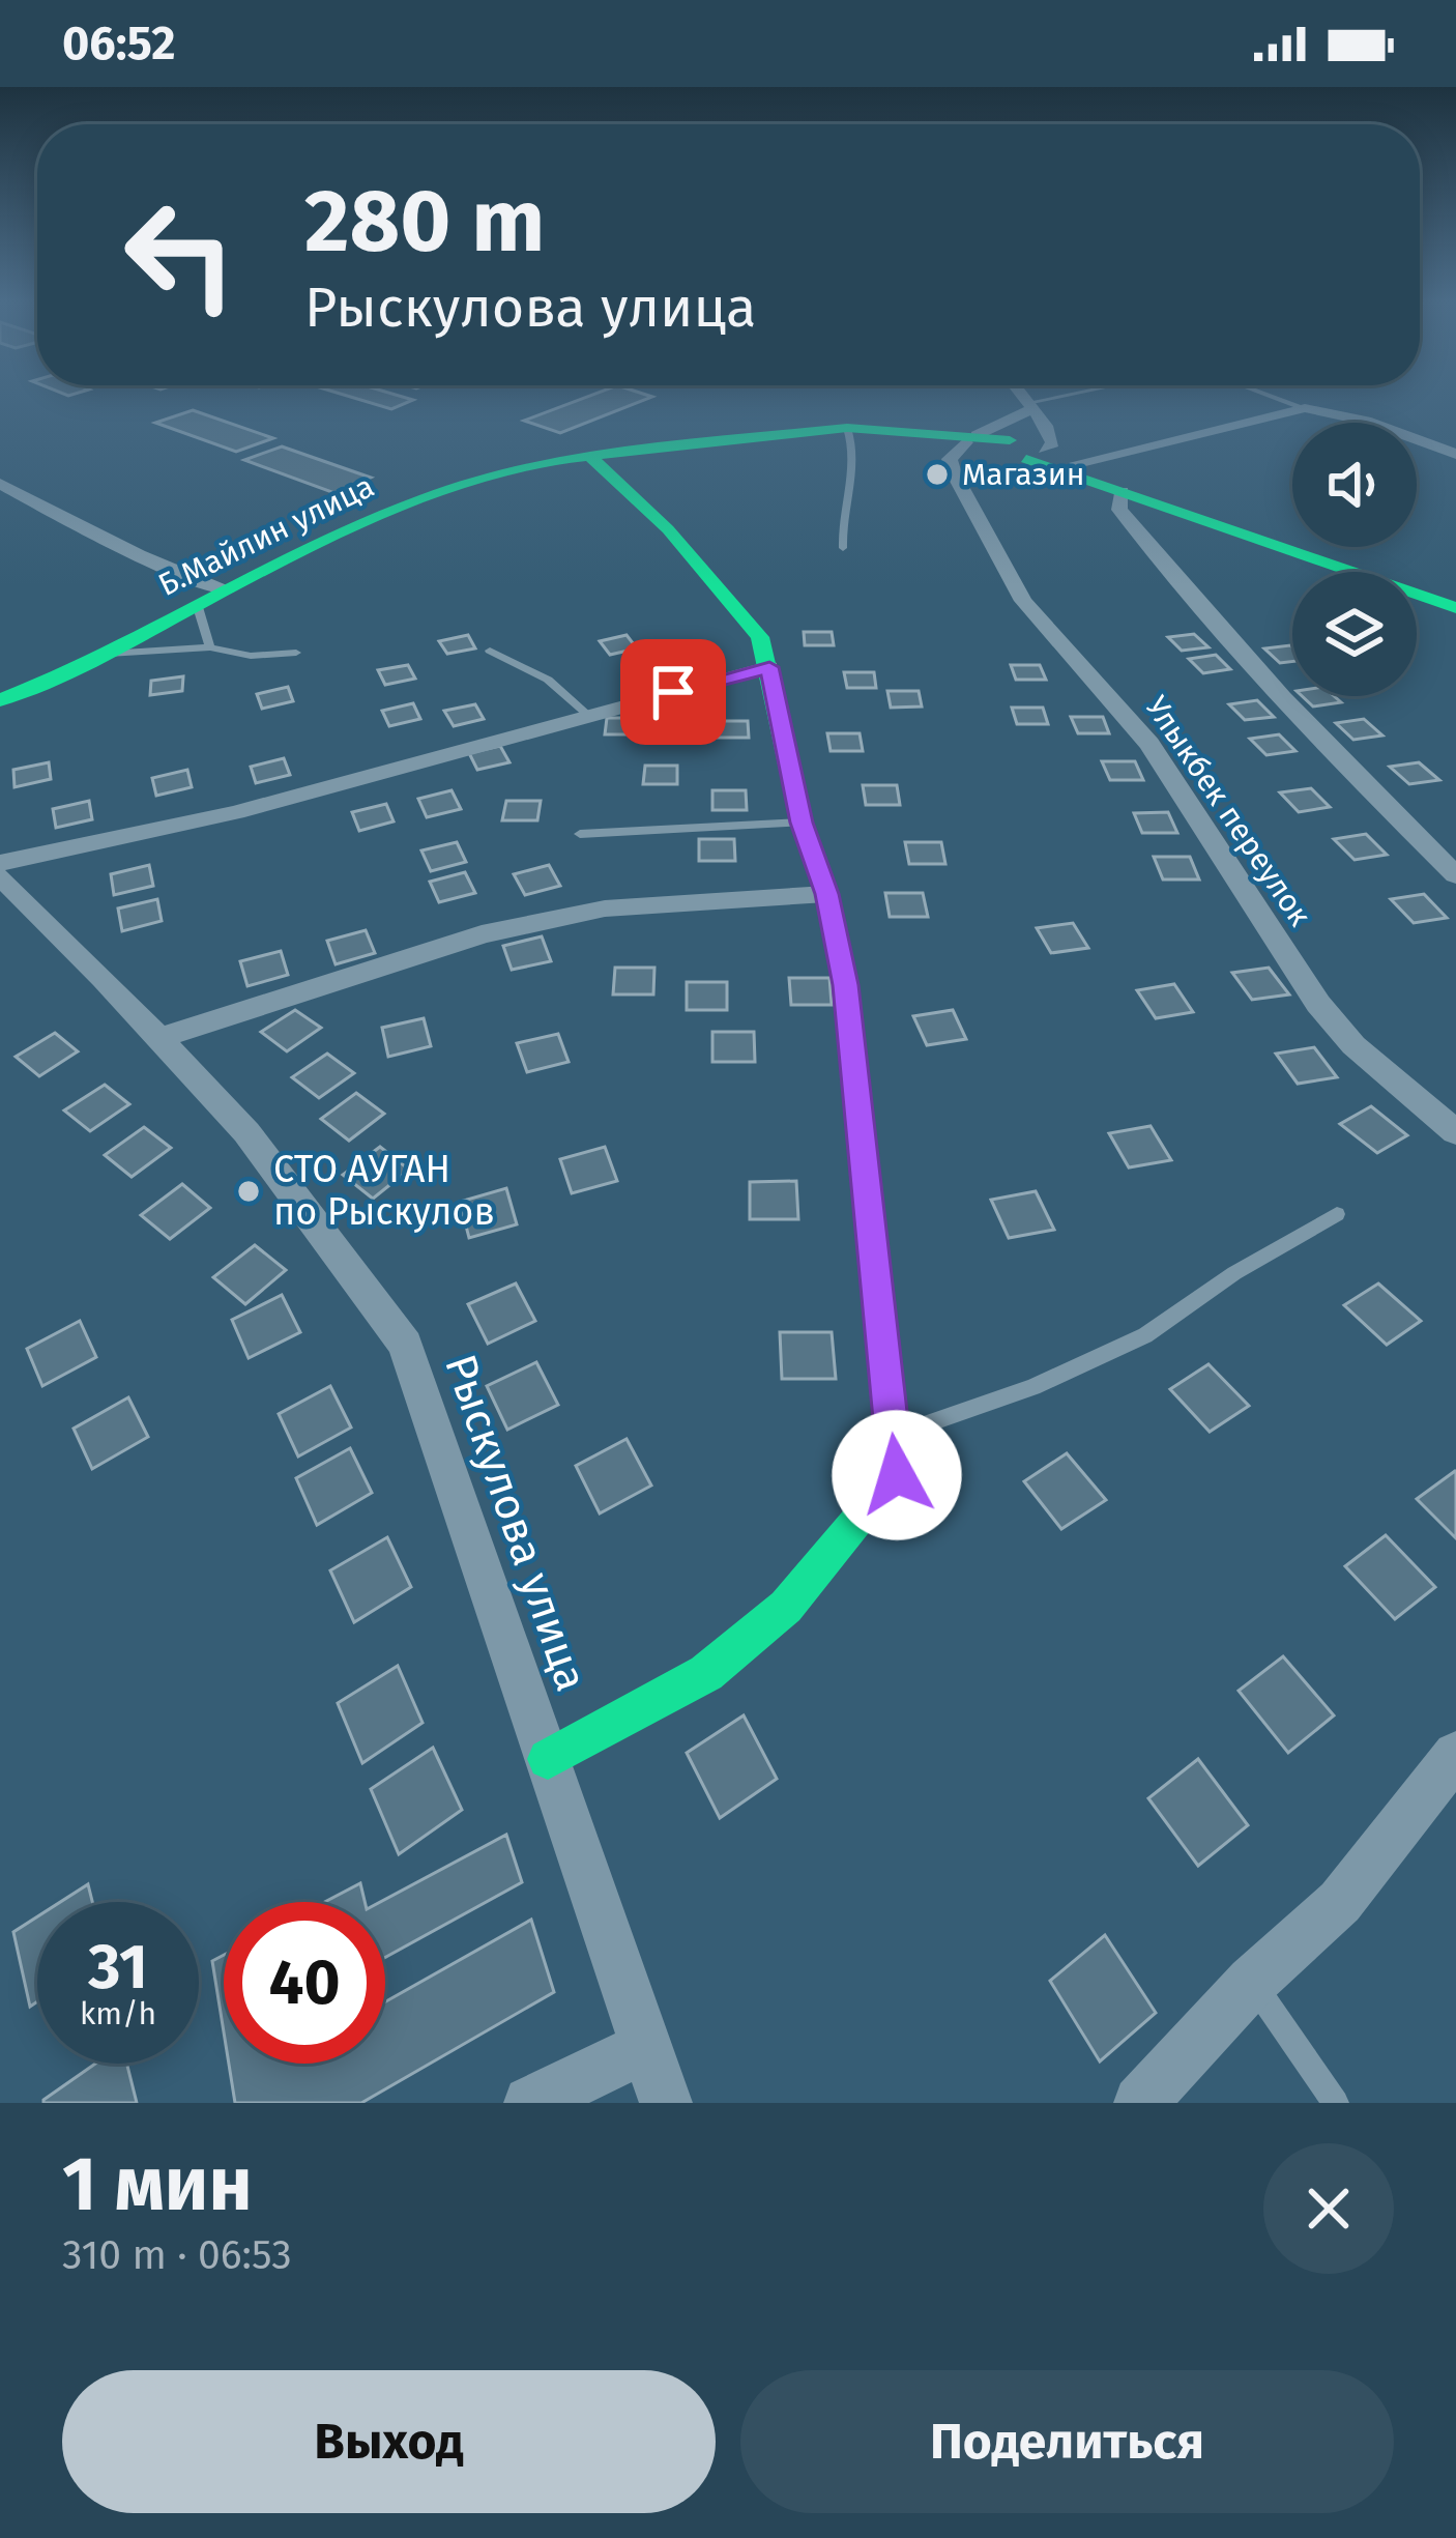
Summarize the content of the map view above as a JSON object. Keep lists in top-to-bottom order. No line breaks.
{"streets":{"street":["Б.Майлин улица","Улыкбек переулок","Рыскулова улица"]},"crossings":[["Б.Майлин улица","Улыкбек переулок"]],"places":["Магазин","СТО АУГАН по Рыскулов"],"page":{"status":"06:52","turn":["280 m","Рыскулова улица"],"speed":"31 km/h","limit":"40","heading":["1 мин","310 m · 06:53"],"buttons":["Выход","Поделиться"]}}
